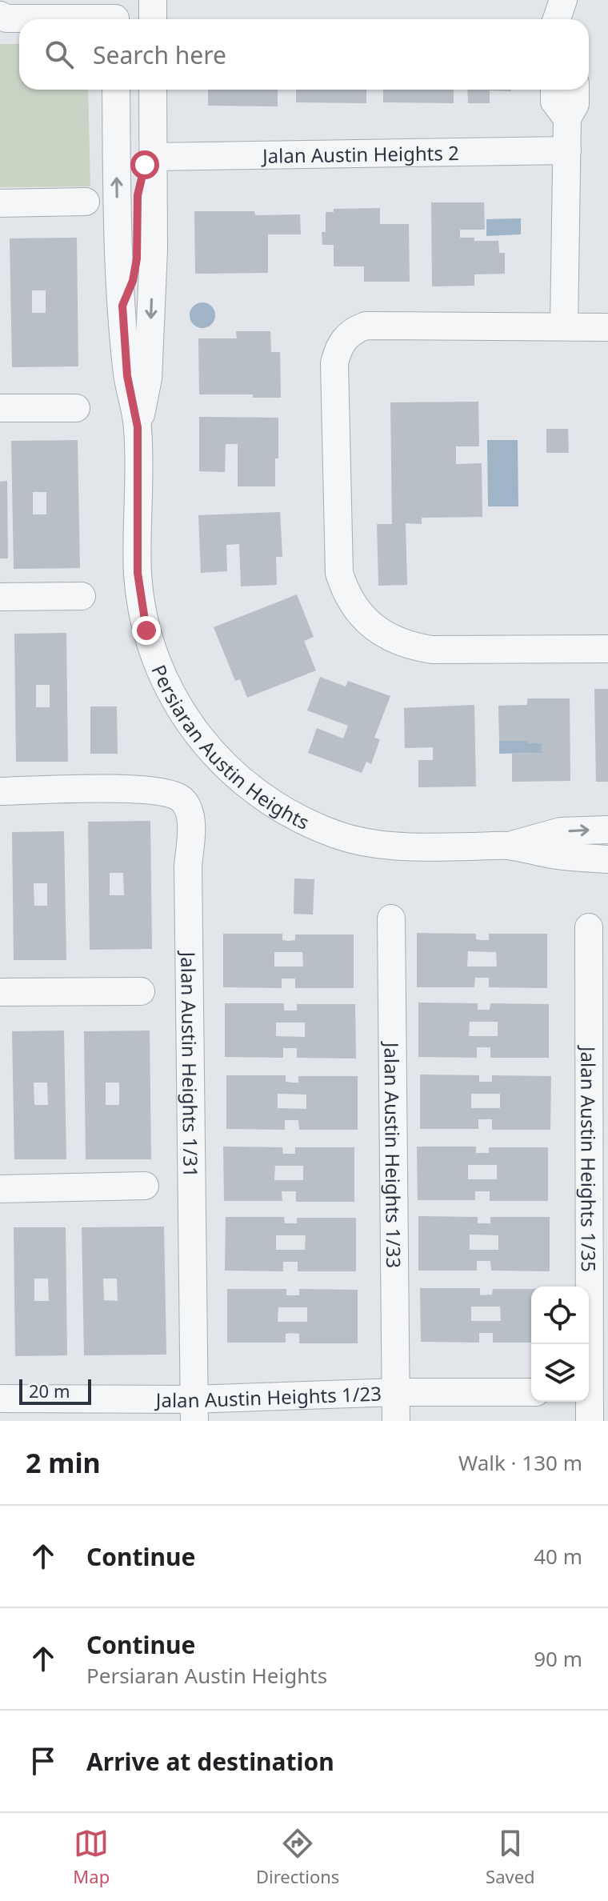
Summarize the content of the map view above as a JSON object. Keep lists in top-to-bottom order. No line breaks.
{"streets":{"street":["Jalan Austin Heights 2","Persiaran Austin Heights","Jalan Austin Heights 1/31","Jalan Austin Heights 1/33","Jalan Austin Heights 1/35","Jalan Austin Heights 1/23"]},"crossings":[["Jalan Austin Heights 2","Persiaran Austin Heights"],["Jalan Austin Heights 1/31","Jalan Austin Heights 1/23"],["Jalan Austin Heights 1/33","Jalan Austin Heights 1/23"]],"scale_bar":"20 m","page":{"search":"Search here","scale":"20 m","heading":["2 min","Walk · 130 m"],"list":[["Continue","40 m"],["Continue","Persiaran Austin Heights","90 m"],"Arrive at destination"],"nav":["Map","Directions","Saved"]}}
